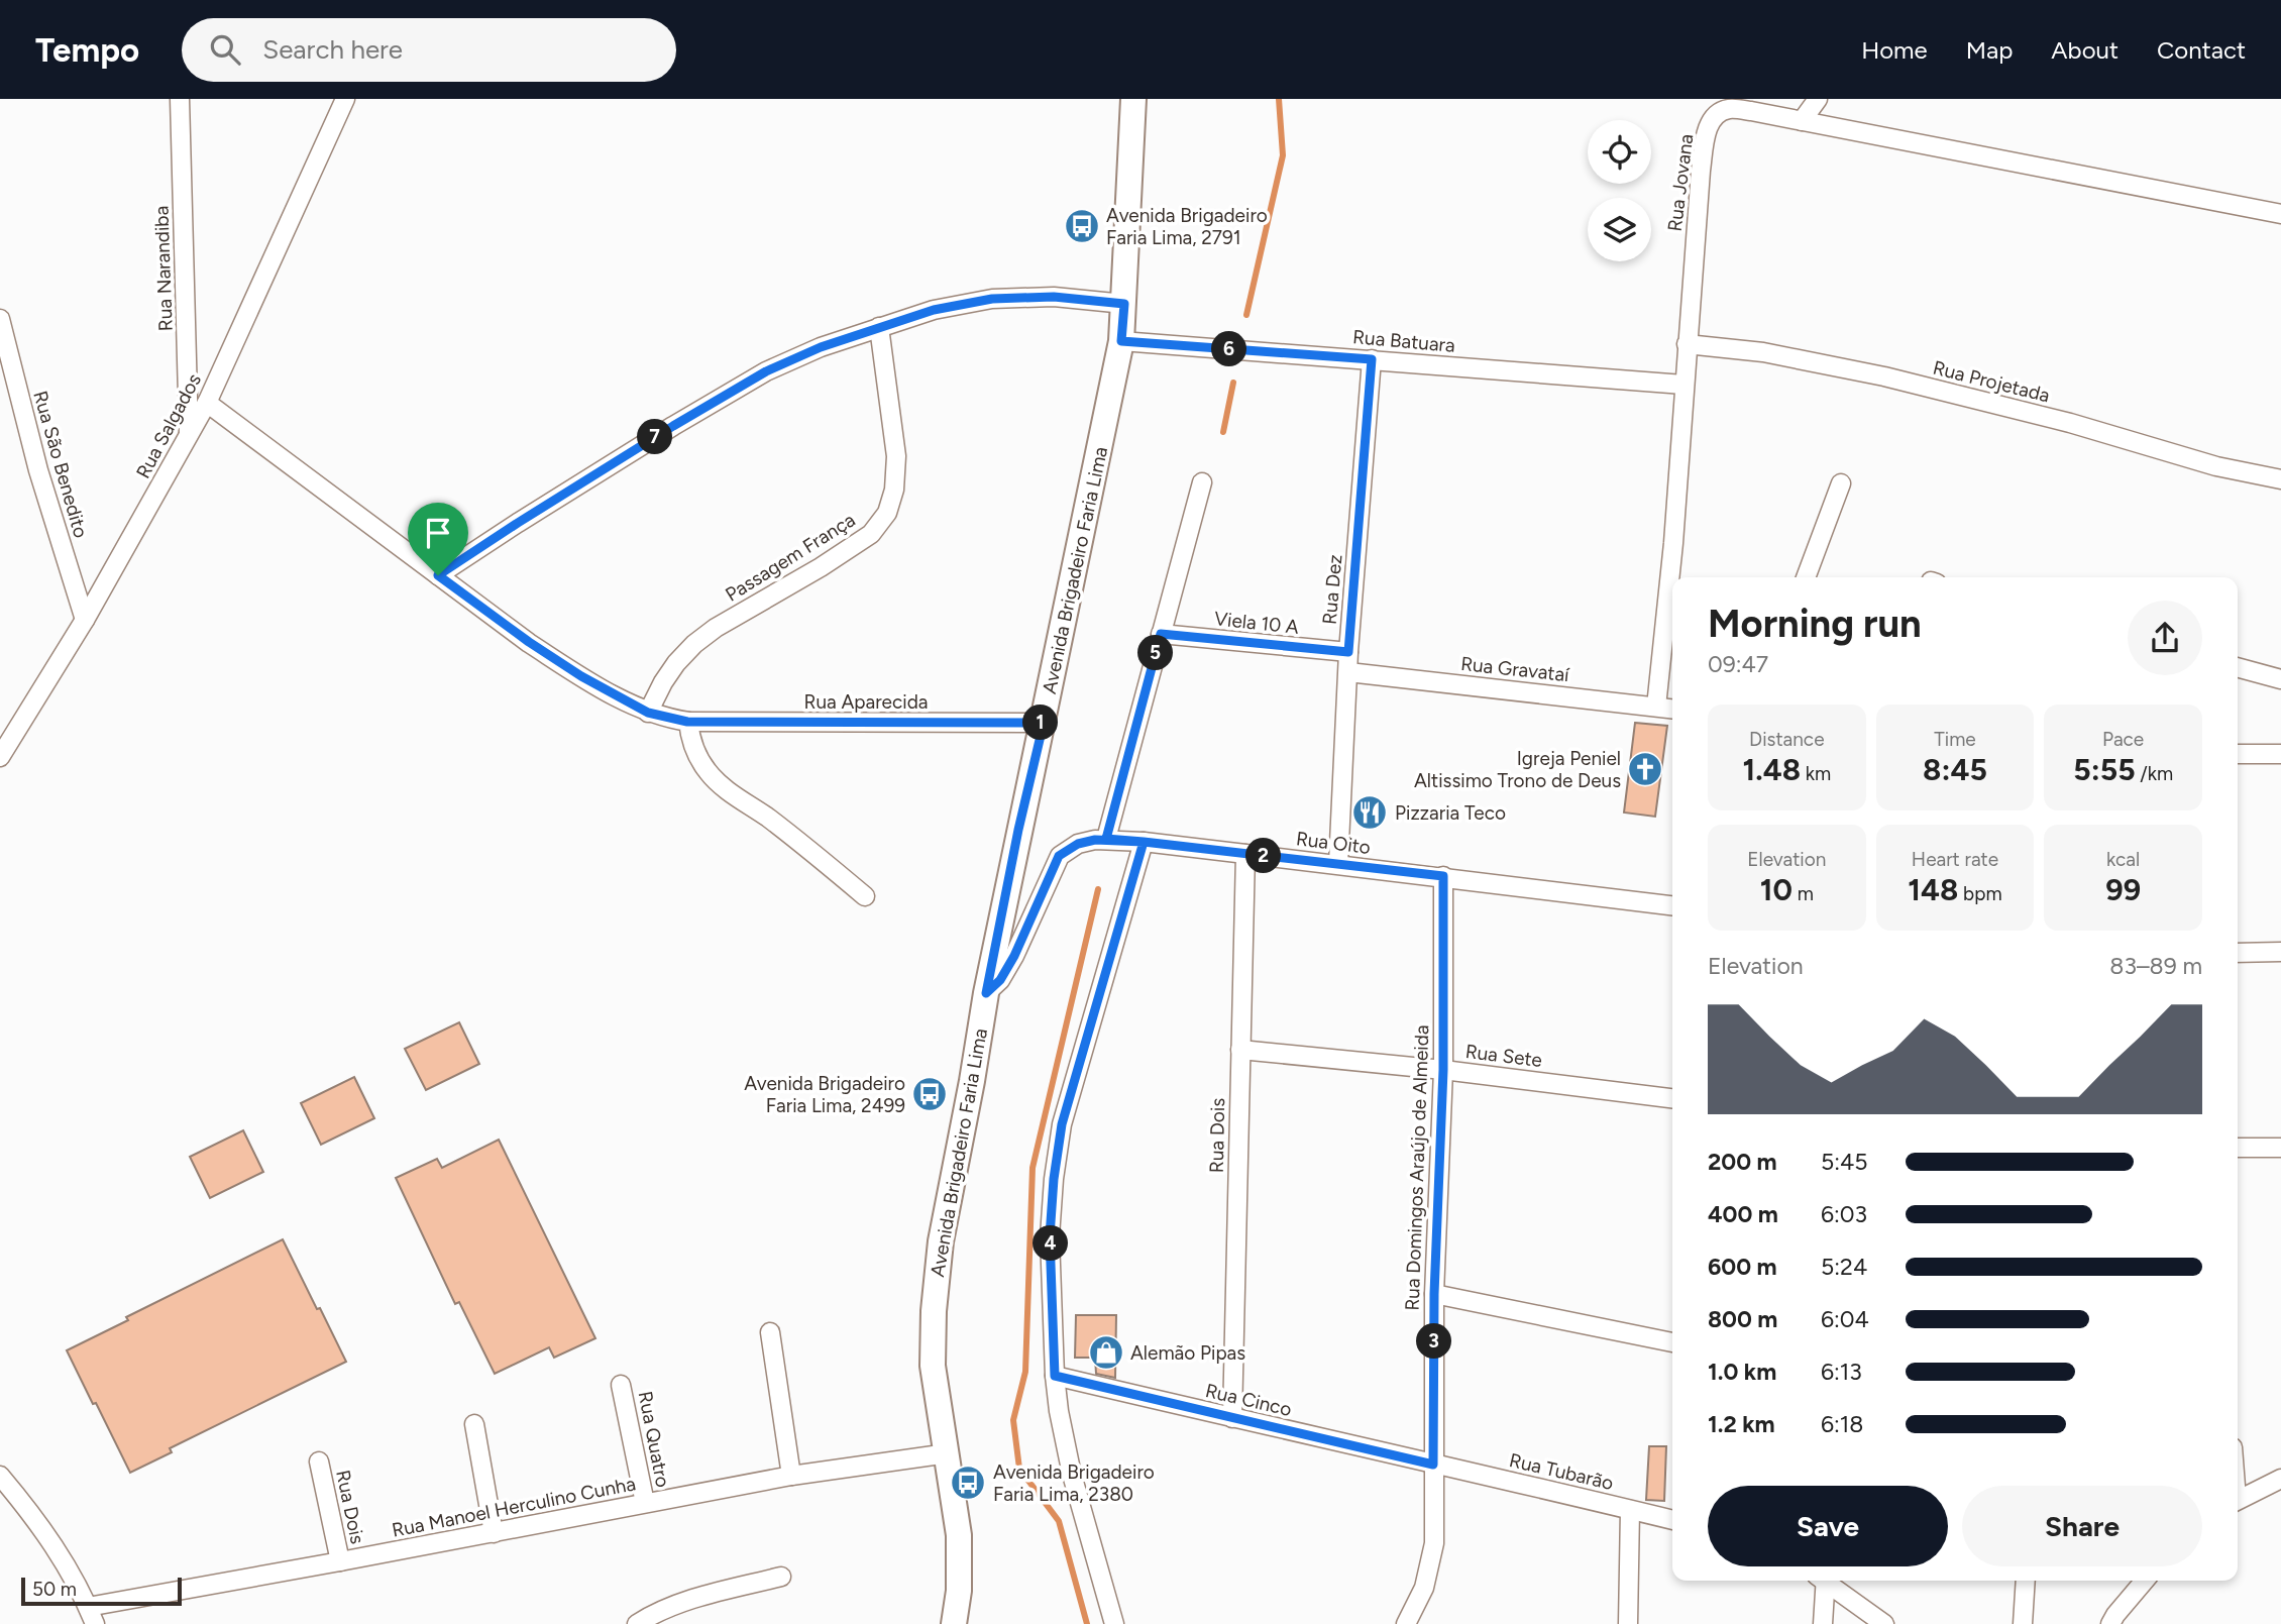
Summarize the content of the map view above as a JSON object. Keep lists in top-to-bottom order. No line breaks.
{"streets":{"main road":["Avenida Brigadeiro Faria Lima"],"street":["Rua Jovana","Rua Narandiba","Rua Batuara","Rua Projetada","Rua Salgados","Rua São Benedito","Passagem França","Rua Dez","Viela 10 A","Rua Gravataí","Rua Aparecida","Rua Oito","Rua Sete","Rua Dois","Rua Domingos Araújo de Almeida","Rua Cinco","Rua Quatro","Rua Tubarão","Rua Manoel Herculino Cunha"]},"crossings":[["Rua Jovana","Rua Batuara"],["Rua Jovana","Rua Projetada"],["Rua Jovana","Rua Gravataí"],["Rua Narandiba","Rua Salgados"],["Rua Batuara","Avenida Brigadeiro Faria Lima"],["Rua Batuara","Rua Dez"],["Rua Salgados","Rua São Benedito"],["Rua Salgados","Rua Aparecida"],["Passagem França","Rua Aparecida"],["Avenida Brigadeiro Faria Lima","Rua Aparecida"],["Avenida Brigadeiro Faria Lima","Rua Oito"],["Avenida Brigadeiro Faria Lima","Rua Manoel Herculino Cunha"],["Rua Dez","Viela 10 A"],["Rua Dez","Rua Gravataí"],["Rua Dez","Rua Oito"],["Rua Oito","Rua Dois"],["Rua Oito","Rua Domingos Araújo de Almeida"],["Rua Sete","Rua Dois"],["Rua Sete","Rua Domingos Araújo de Almeida"],["Rua Dois","Rua Cinco"],["Rua Dois","Rua Manoel Herculino Cunha"],["Rua Domingos Araújo de Almeida","Rua Cinco"],["Rua Domingos Araújo de Almeida","Rua Tubarão"],["Rua Cinco","Rua Tubarão"],["Rua Quatro","Rua Manoel Herculino Cunha"]],"places":{"bus stop":["Avenida Brigadeiro Faria Lima, 2791","Avenida Brigadeiro Faria Lima, 2499","Avenida Brigadeiro Faria Lima, 2380"],"church":["Igreja Peniel Altissimo Trono de Deus"],"restaurant":["Pizzaria Teco"],"shop":["Alemão Pipas"]},"scale_bar":"50 m","page":{"header":"Tempo","search":"Search here","nav":["Home","Map","About","Contact"],"pins":["6","7","5","1","2","4","3"],"heading":["Morning run","09:47"],"stats":[["Distance","1.48 km"],["Time","8:45"],["Pace","5:55 /km"],["Elevation","10 m"],["Heart rate","148 bpm"],["kcal","99"]],"chart":["Elevation","83–89 m"],"list":[{"name":"200 m","note":"5:45"},{"name":"400 m","note":"6:03"},{"name":"600 m","note":"5:24"},{"name":"800 m","note":"6:04"},{"name":"1.0 km","note":"6:13"},{"name":"1.2 km","note":"6:18"}],"buttons":["Save","Share"],"scale":"50 m"}}
